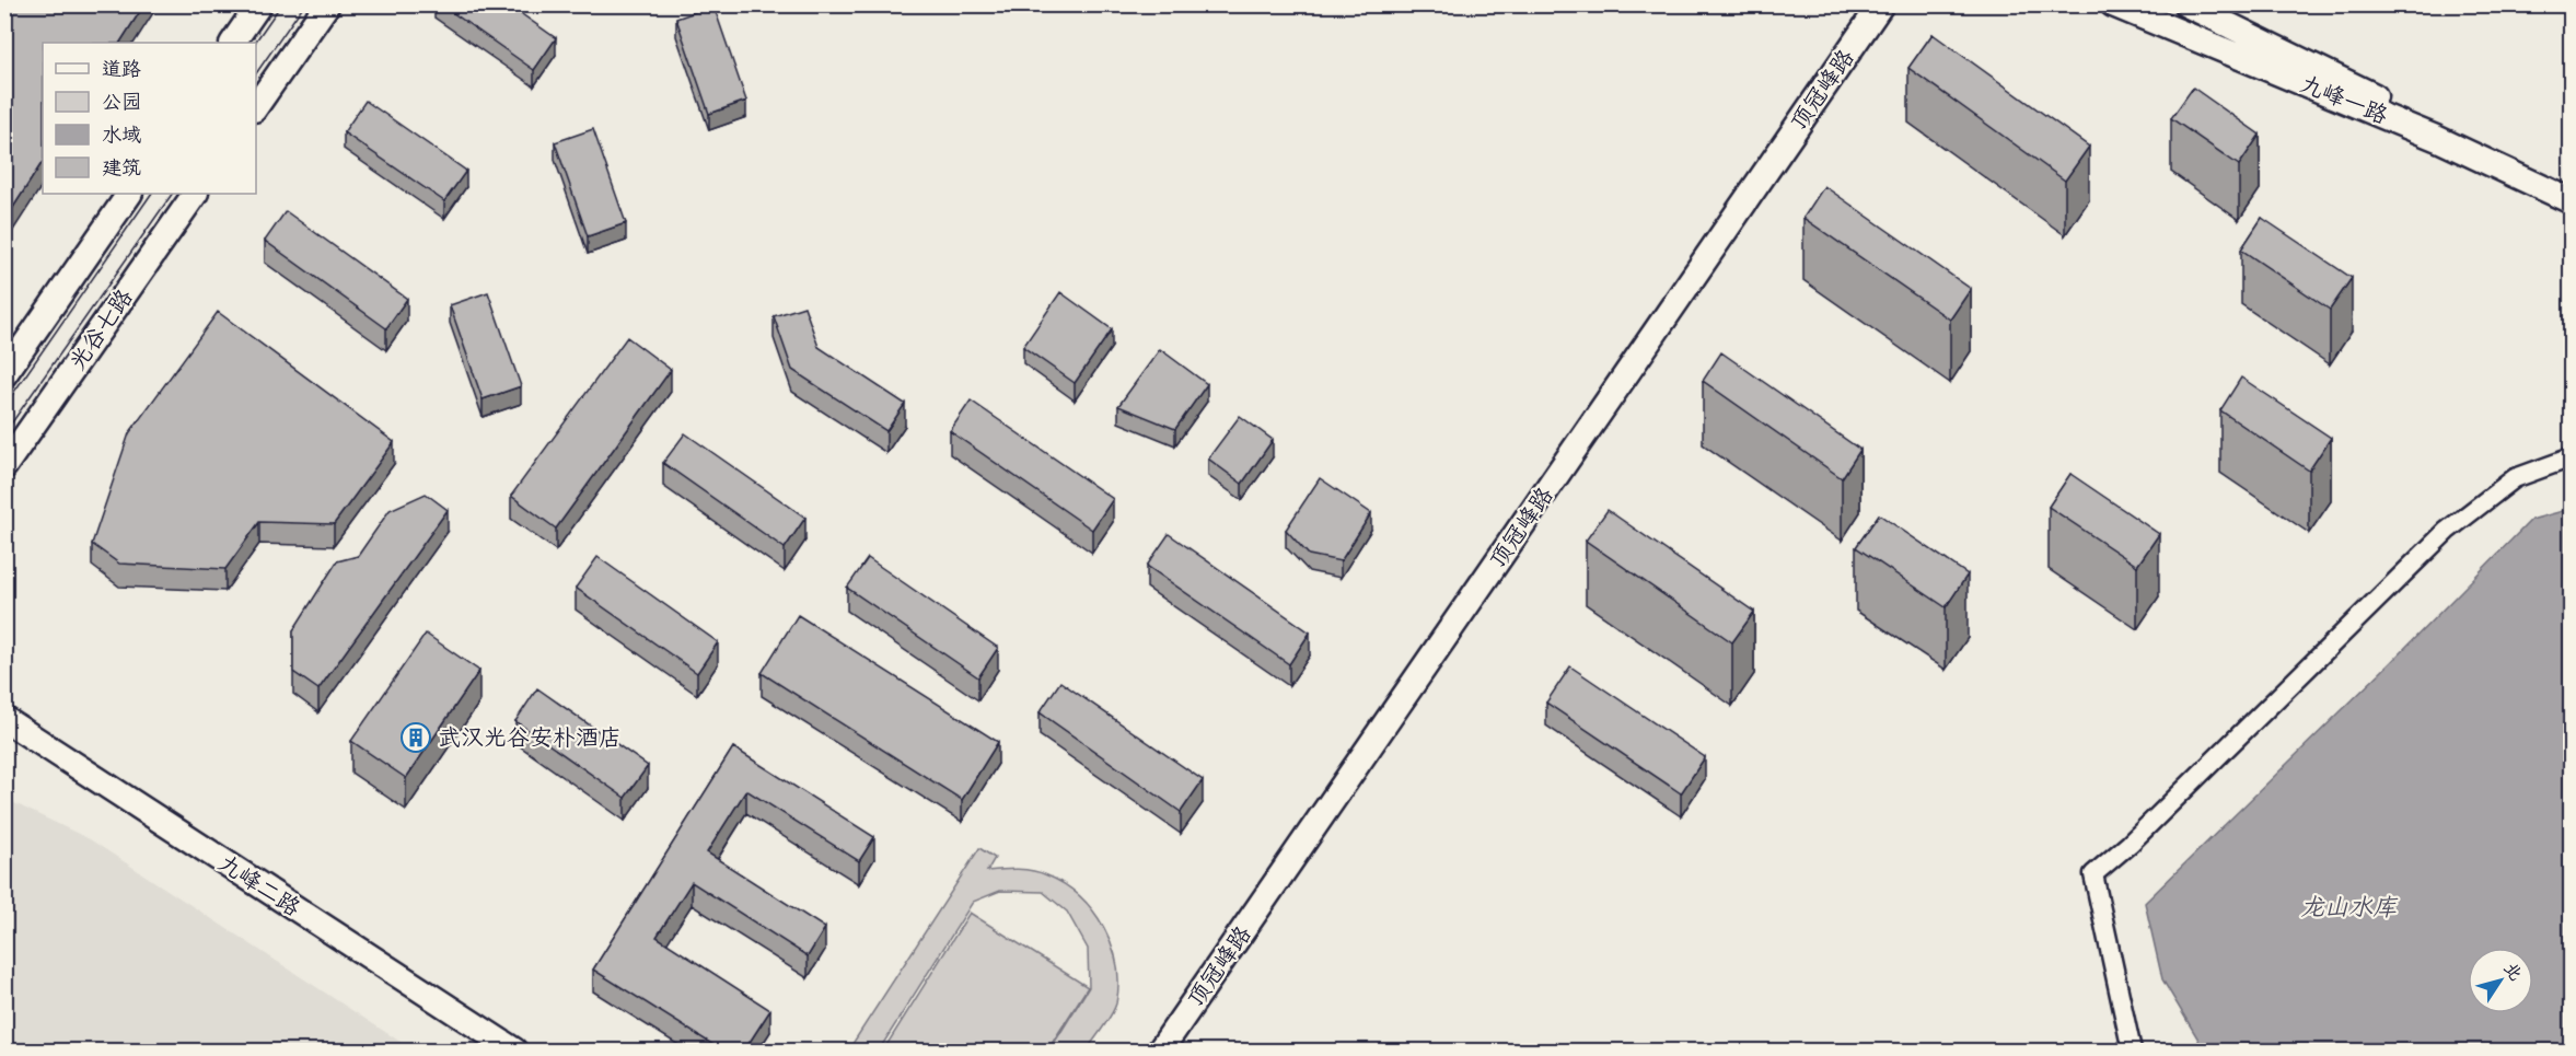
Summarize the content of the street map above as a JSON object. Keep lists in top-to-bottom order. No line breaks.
{"streets":{"street":["顶冠峰路","九峰一路","光谷七路","九峰二路"]},"water":["龙山水库"],"places":{"building":["武汉光谷安朴酒店"]},"legend":["道路","公园","水域","建筑"],"north":"top right"}
